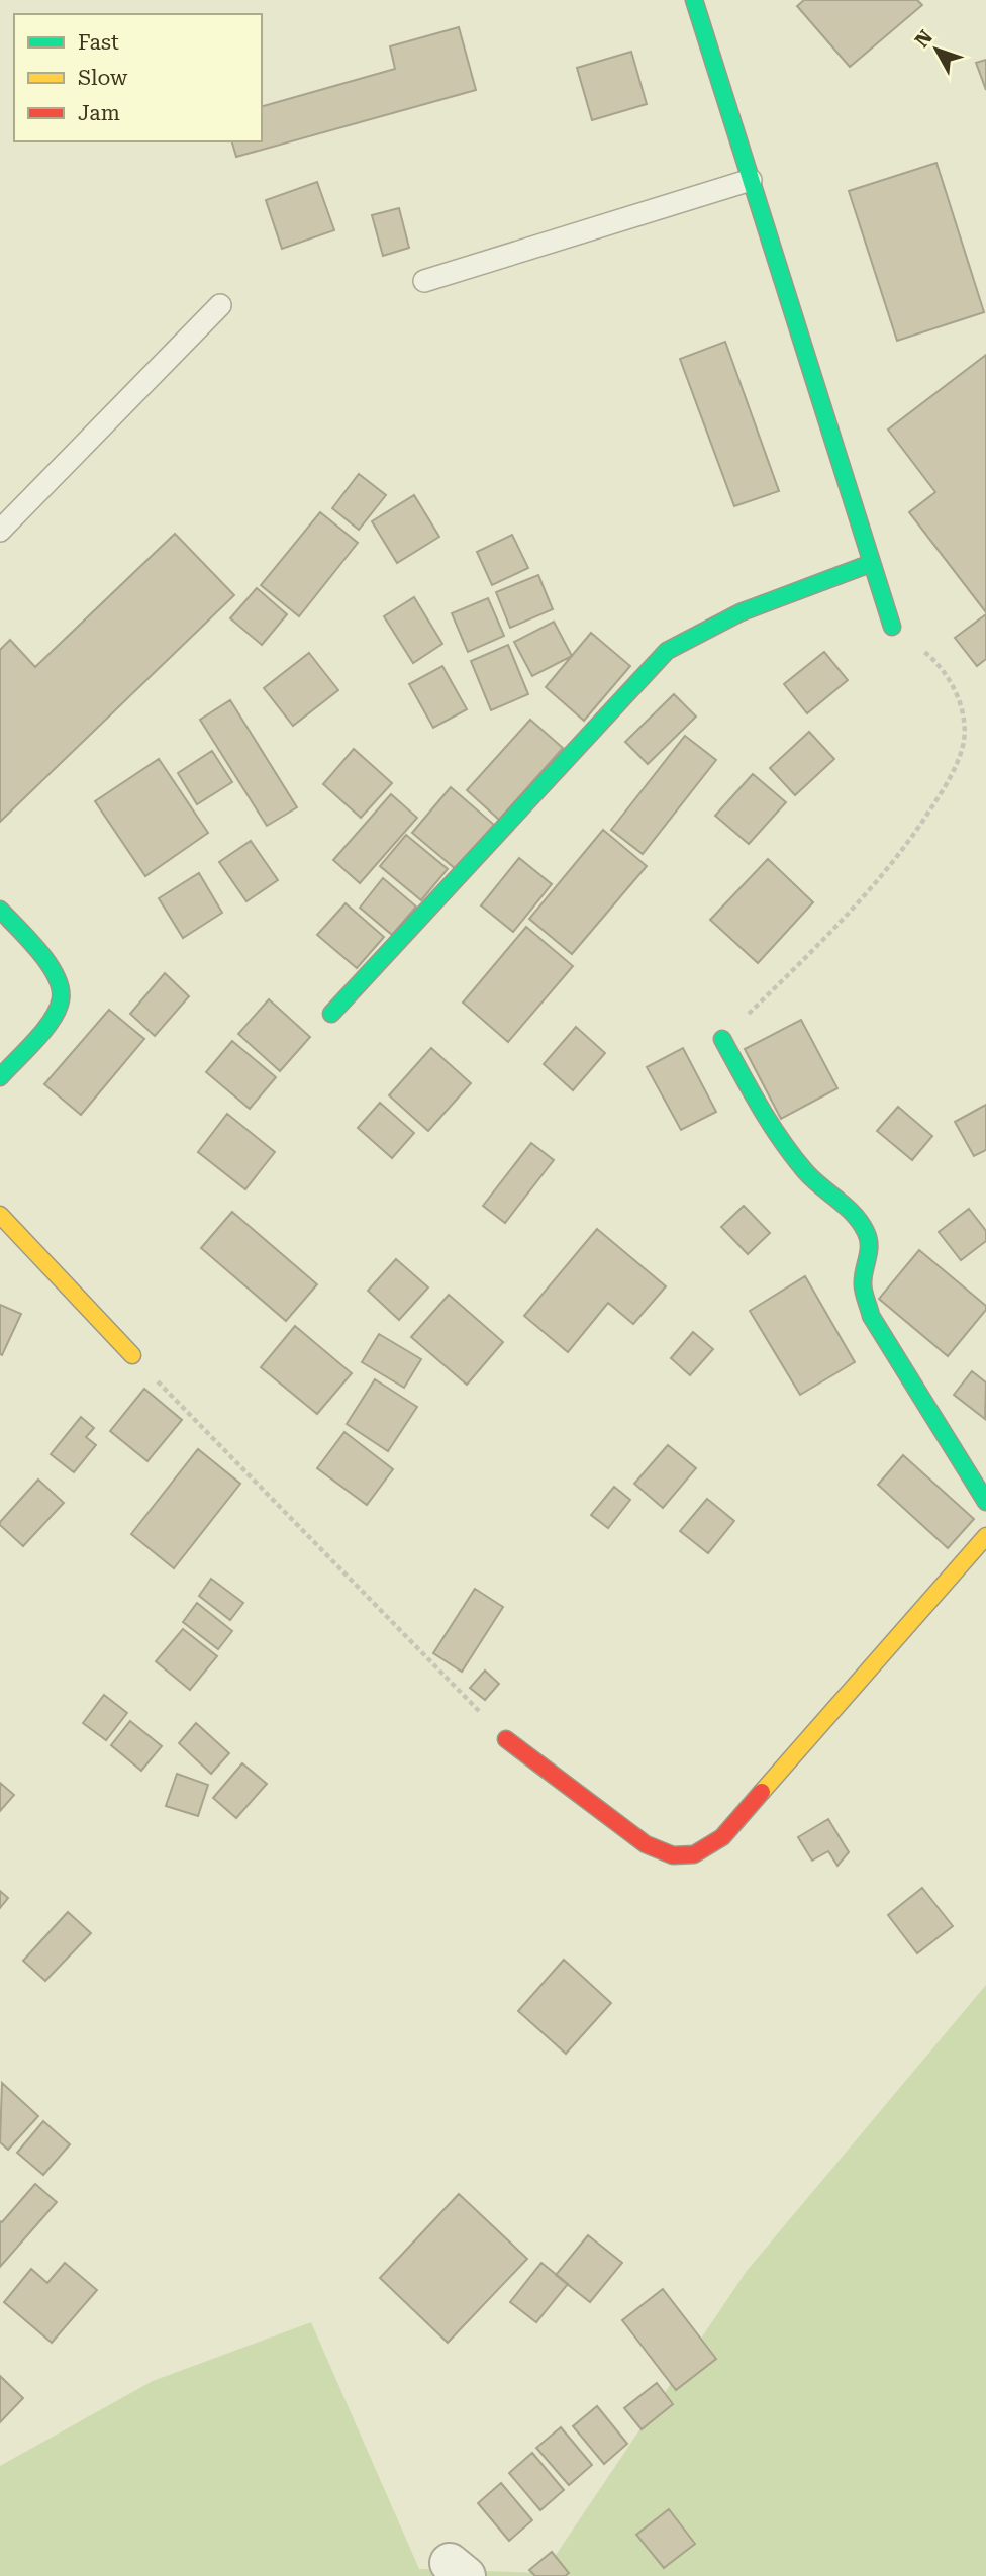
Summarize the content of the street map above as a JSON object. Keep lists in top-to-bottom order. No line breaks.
{"legend":["Fast","Slow","Jam"],"north":"top left"}
